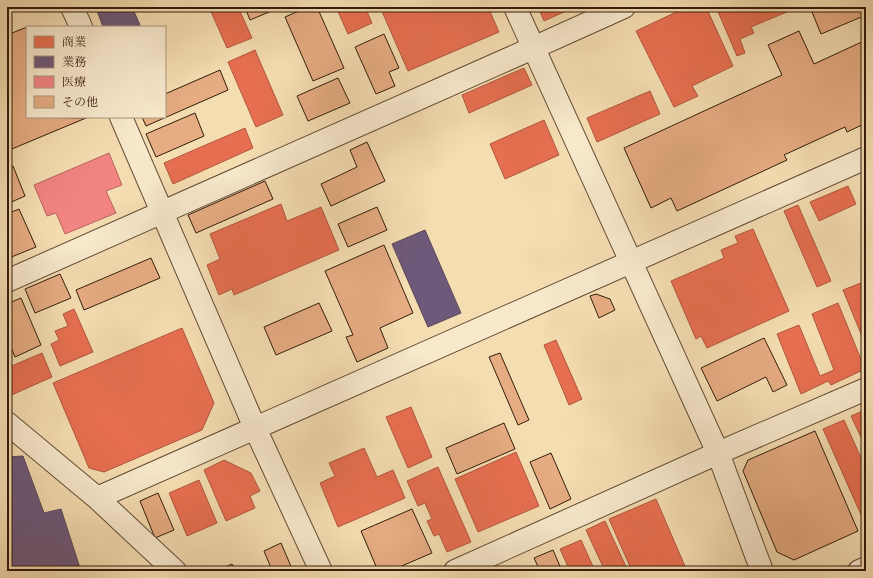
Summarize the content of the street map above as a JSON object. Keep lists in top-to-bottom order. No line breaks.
{"legend":["商業","業務","医療","その他"]}
